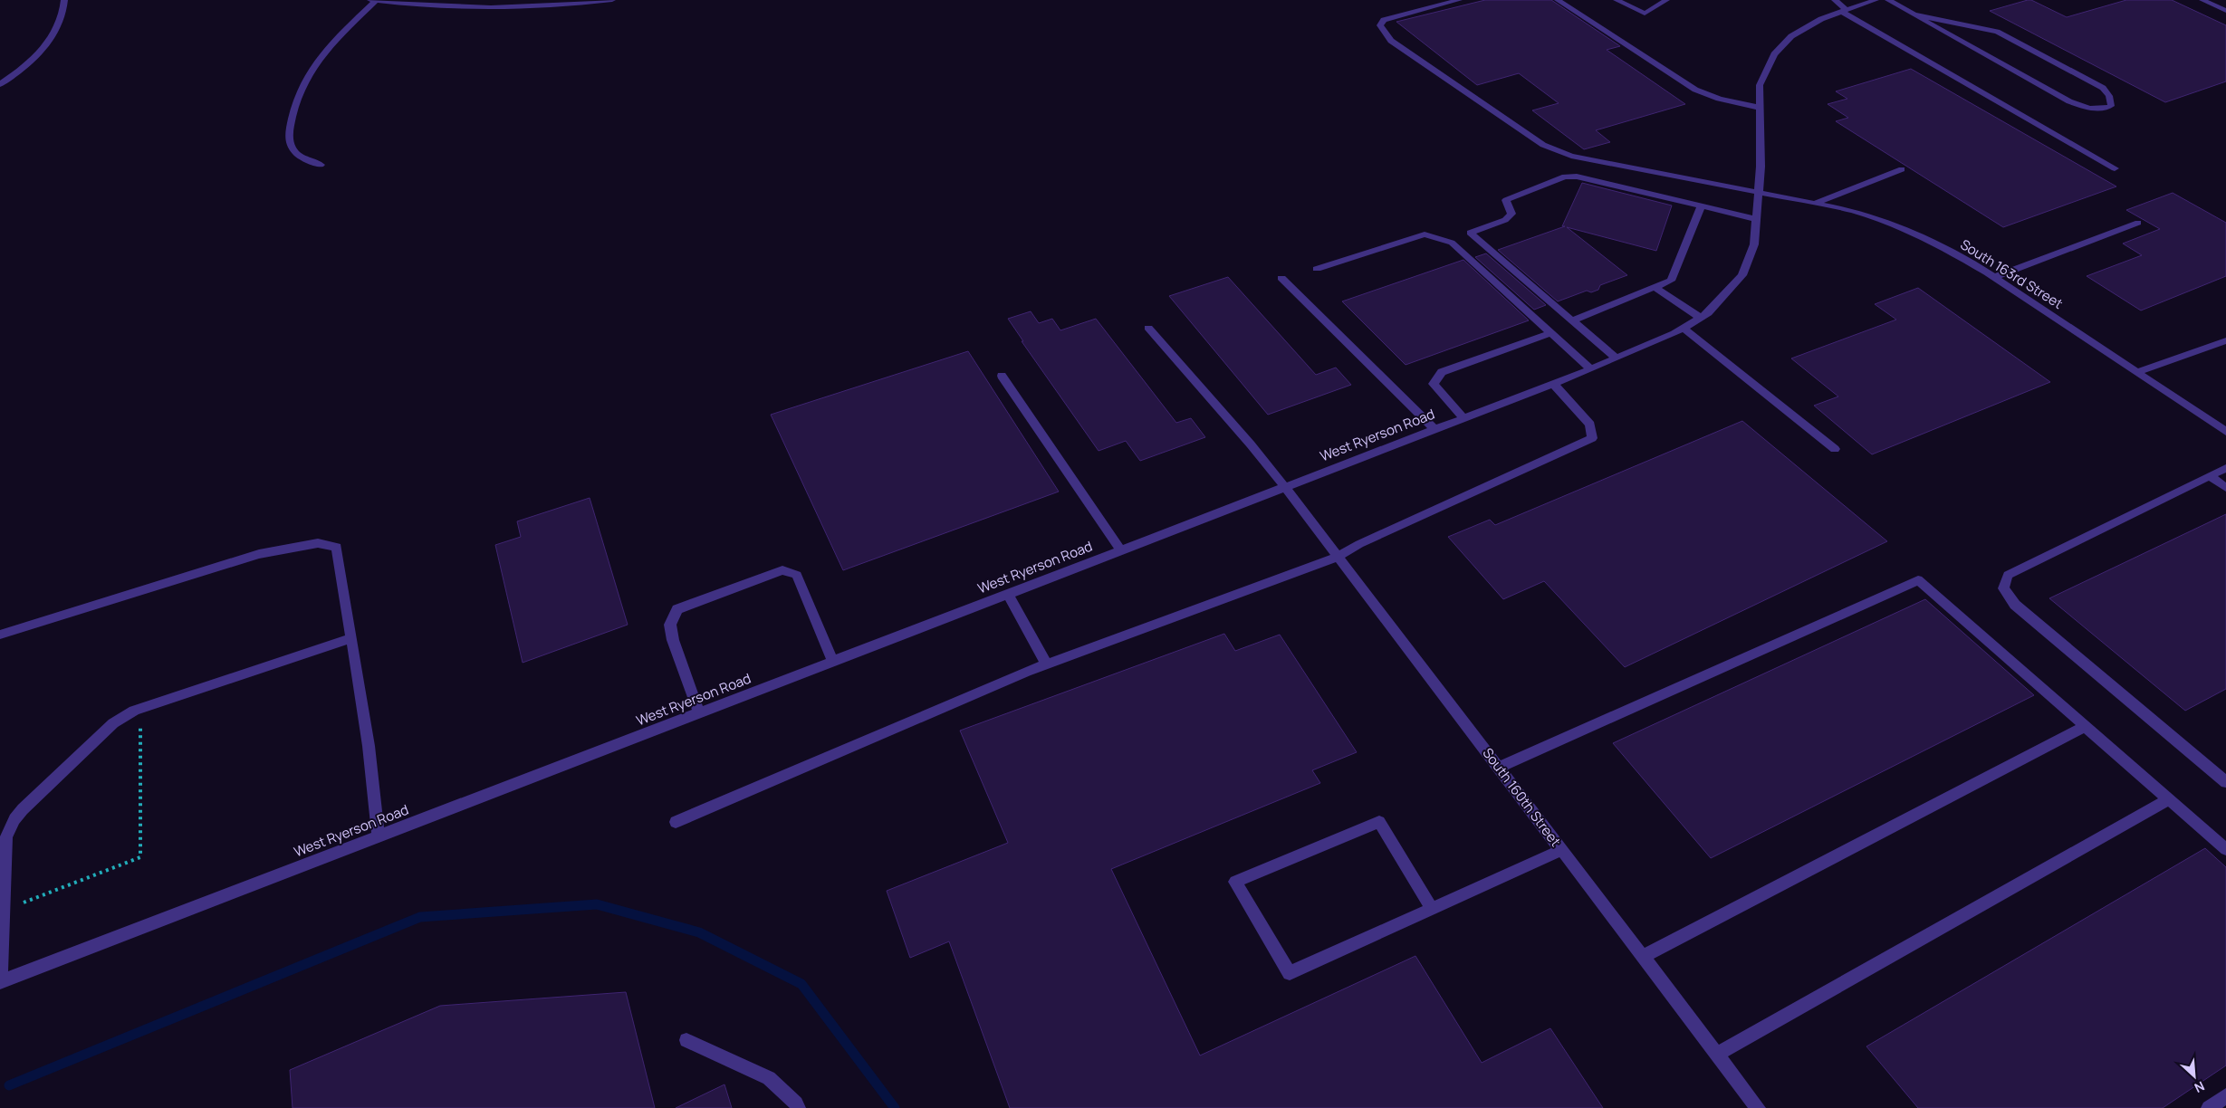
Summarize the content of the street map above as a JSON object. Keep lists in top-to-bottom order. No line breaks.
{"streets":{"street":["South 163rd Street","West Ryerson Road","South 160th Street"]},"crossings":[["South 163rd Street","West Ryerson Road"],["West Ryerson Road","South 160th Street"]],"north":"bottom right"}
